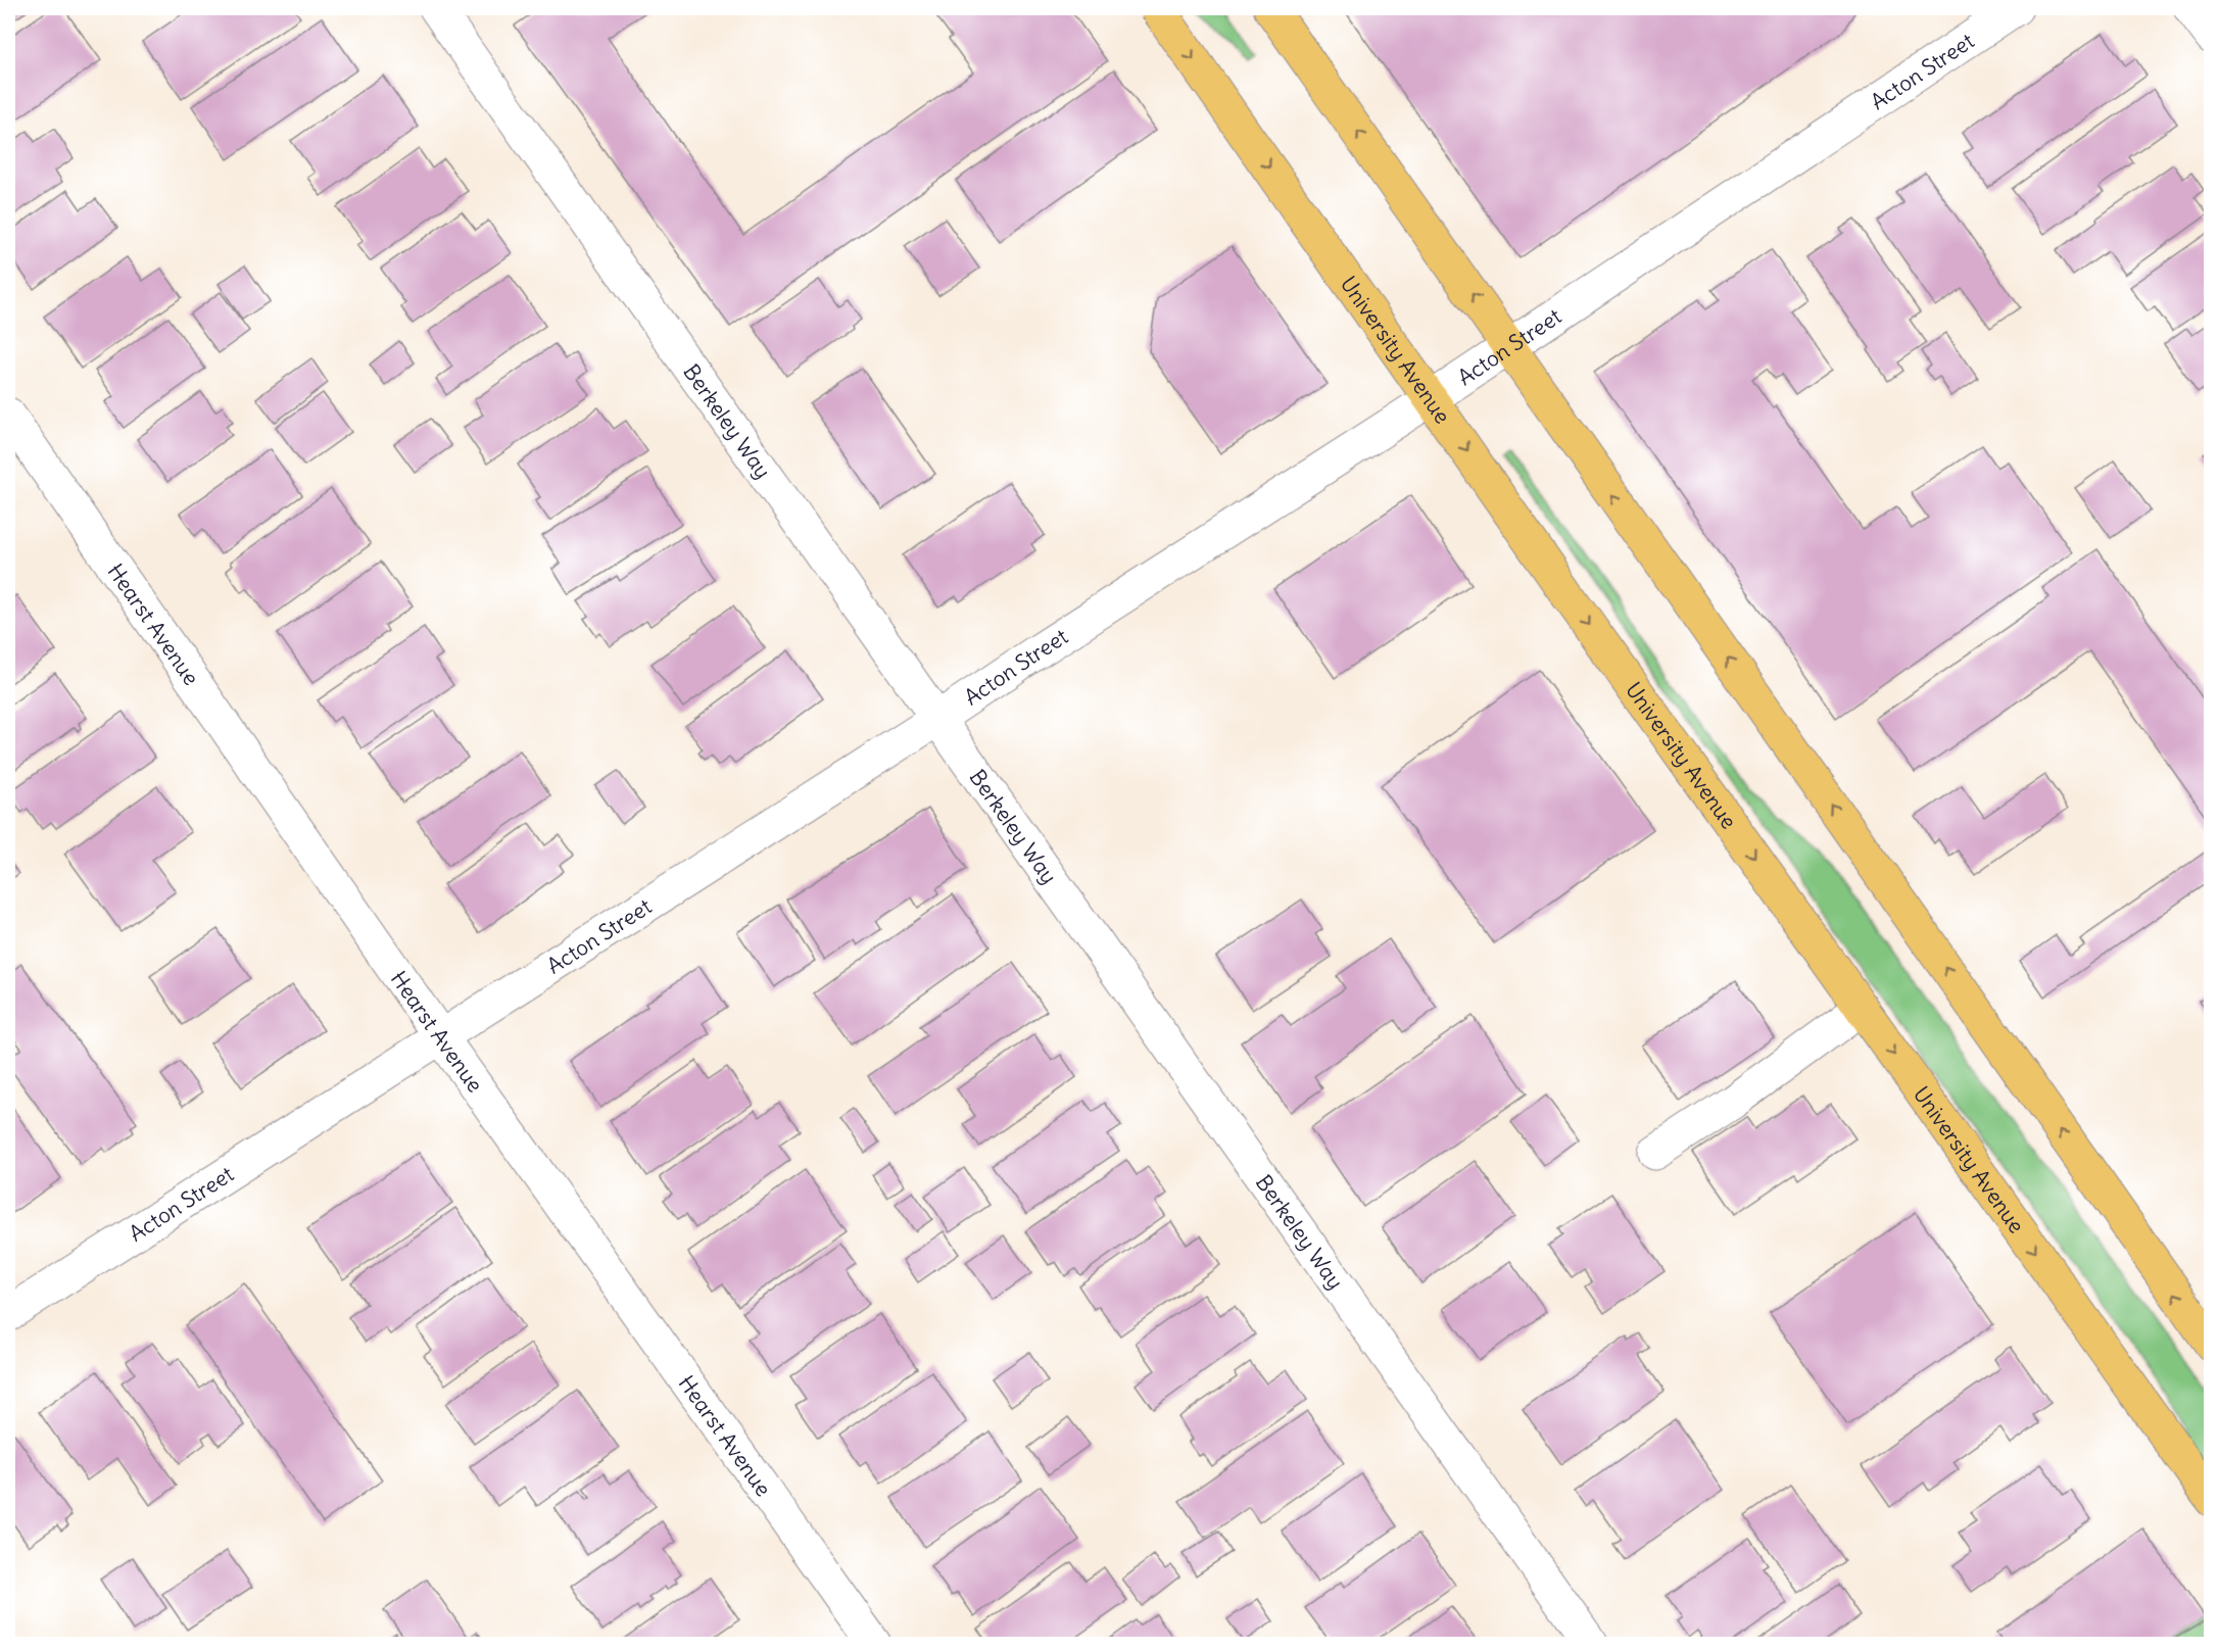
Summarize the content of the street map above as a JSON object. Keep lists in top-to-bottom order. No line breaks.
{"streets":{"main road":["University Avenue"],"street":["Acton Street","Berkeley Way","Hearst Avenue"]},"crossings":[["Acton Street","University Avenue"],["Acton Street","Berkeley Way"],["Acton Street","Hearst Avenue"]]}
